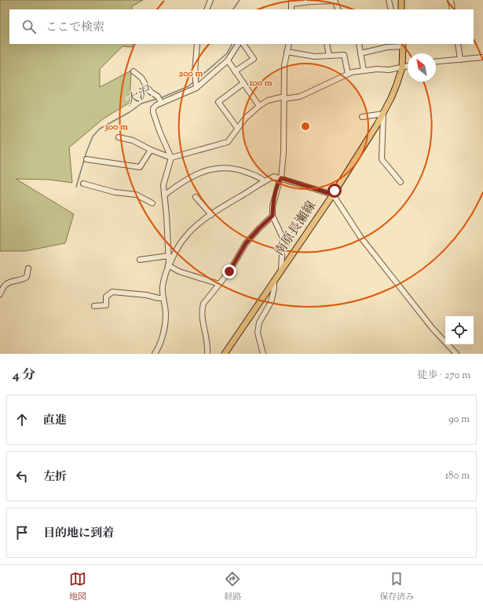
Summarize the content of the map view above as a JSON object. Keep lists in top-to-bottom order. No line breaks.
{"streets":{"main road":["南原長瀬線"]},"water":["大沢"],"north":"top left","page":{"search":"ここで検索","heading":["4 分","徒歩 · 270 m"],"list":[["直進","90 m"],["左折","180 m"],"目的地に到着"],"nav":["地図","経路","保存済み"]},"rings":["200 m","100 m","300 m"]}
